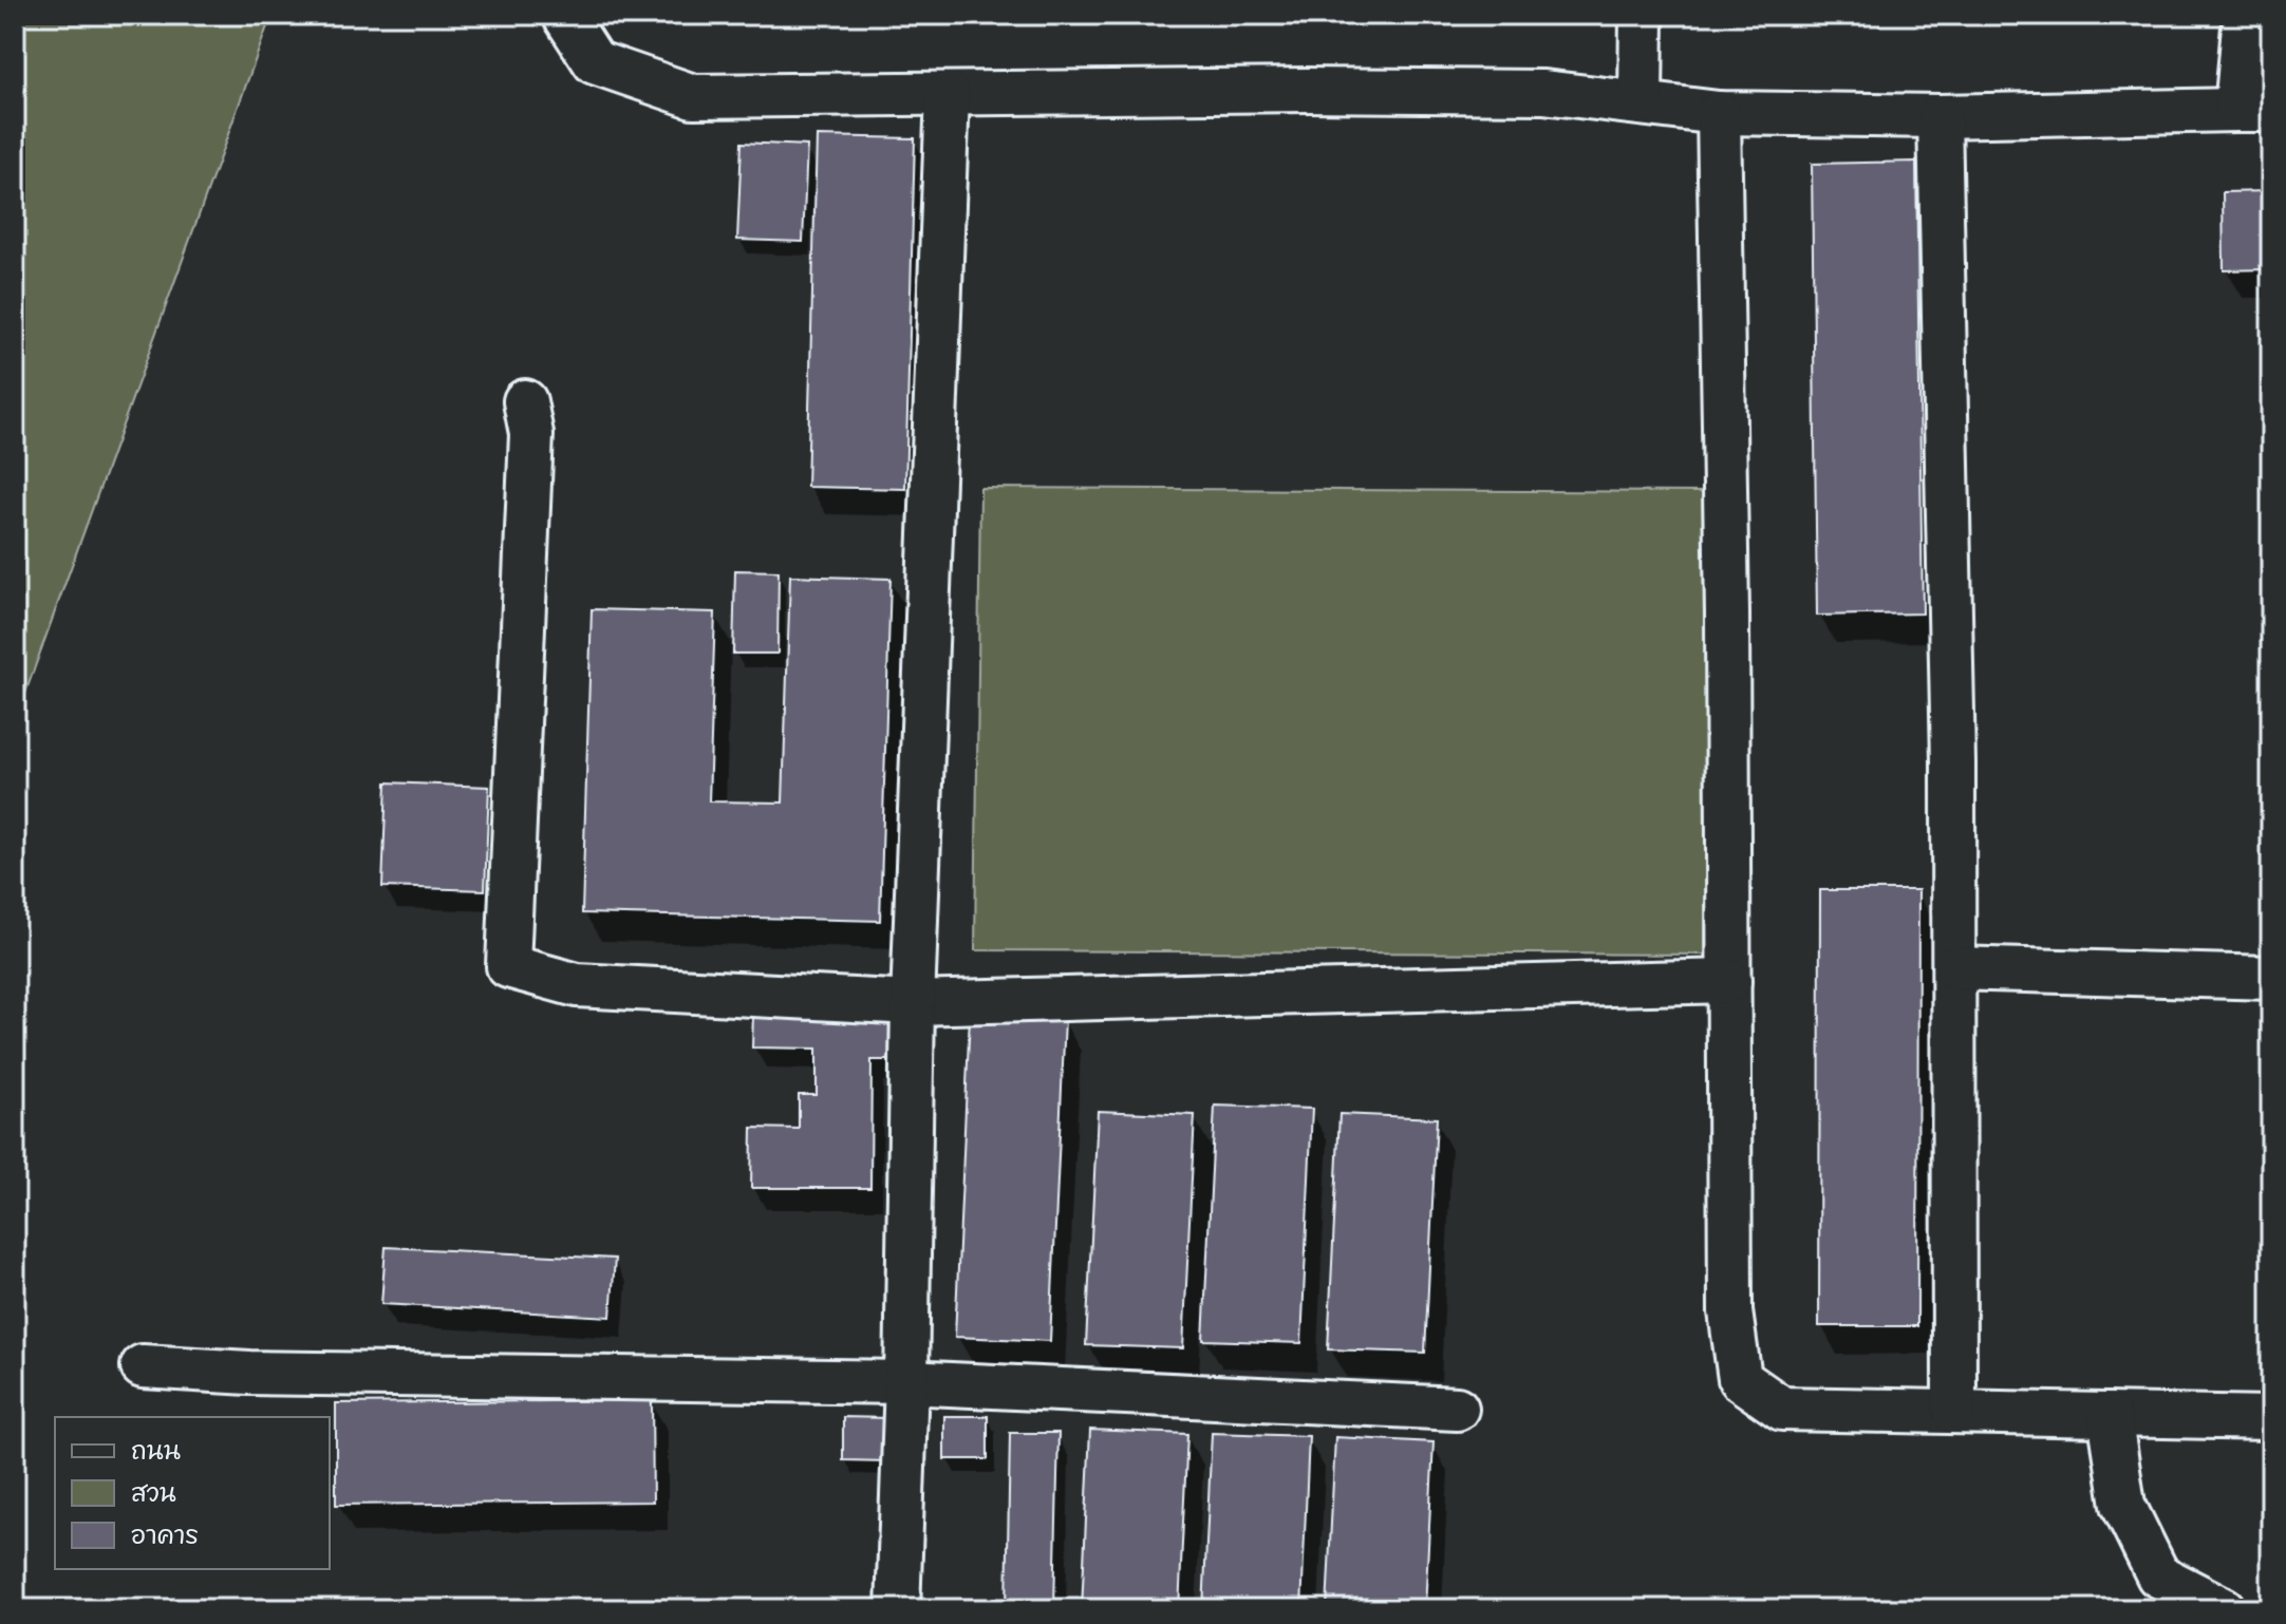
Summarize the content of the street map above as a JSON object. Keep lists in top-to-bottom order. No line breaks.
{"legend":["ถนน","สวน","อาคาร"]}
